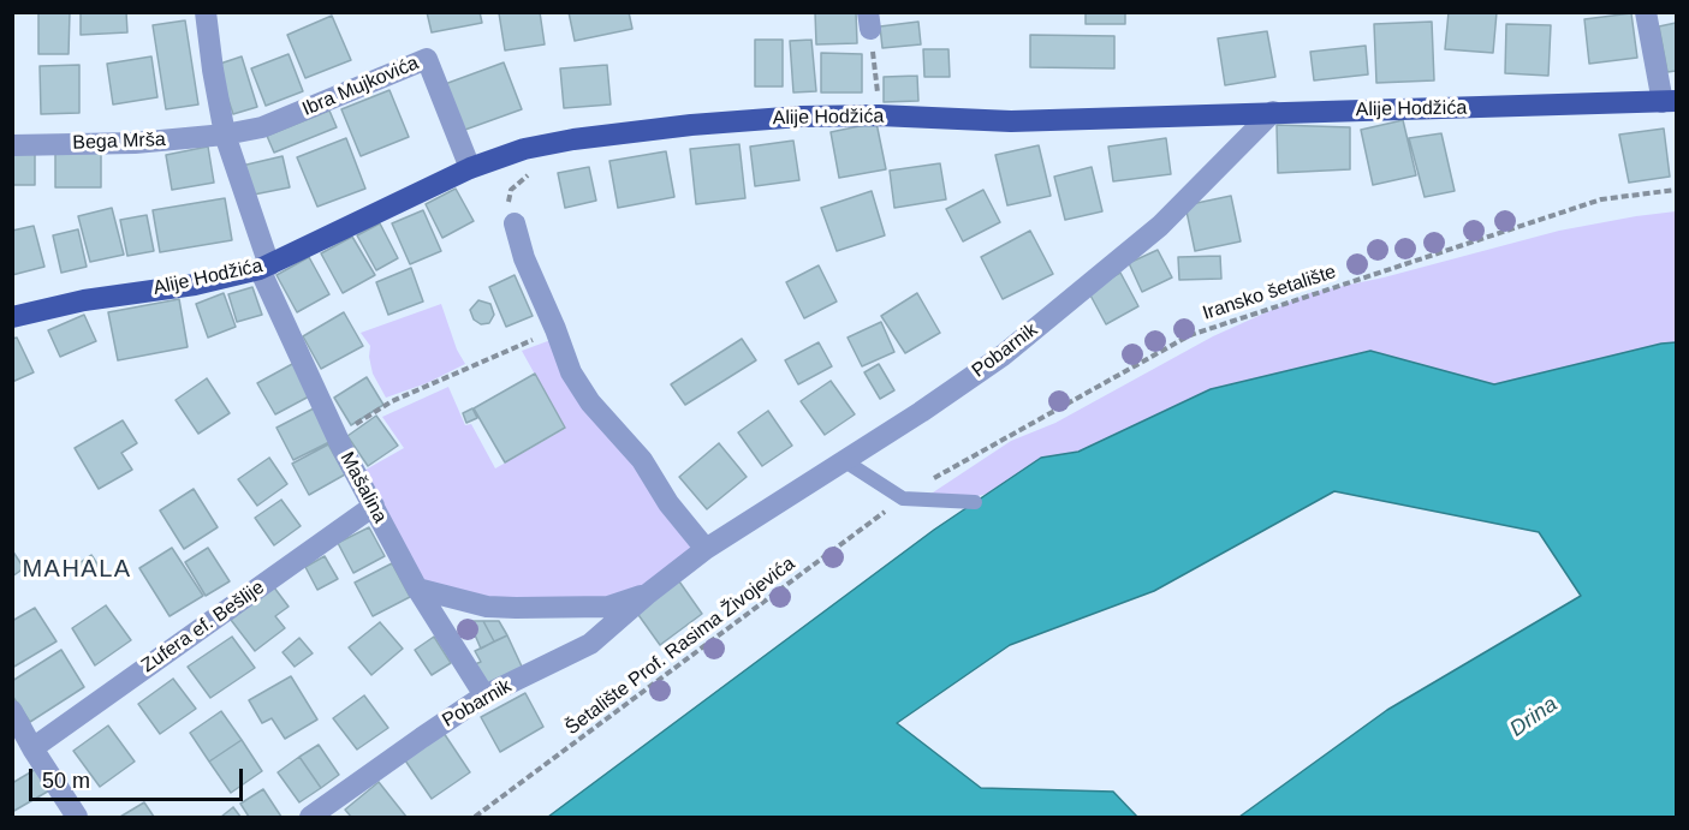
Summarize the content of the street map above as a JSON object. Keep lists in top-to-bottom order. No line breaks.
{"streets":{"main road":["Alije Hodžića"],"street":["Ibra Mujkovića","Bega Mrša","Pobarnik","Mašalina","Zufera ef. Bešlije"],"path":["Iransko šetalište","Šetalište Prof. Rasima Živojevića"]},"crossings":[["Ibra Mujkovića","Alije Hodžića"],["Ibra Mujkovića","Bega Mrša"],["Ibra Mujkovića","Mašalina"],["Alije Hodžića","Pobarnik"],["Alije Hodžića","Mašalina"],["Bega Mrša","Mašalina"],["Iransko šetalište","Šetalište Prof. Rasima Živojevića"],["Pobarnik","Mašalina"],["Mašalina","Zufera ef. Bešlije"]],"districts":["MAHALA"],"water":["Drina"],"scale_bar":"50 m"}
